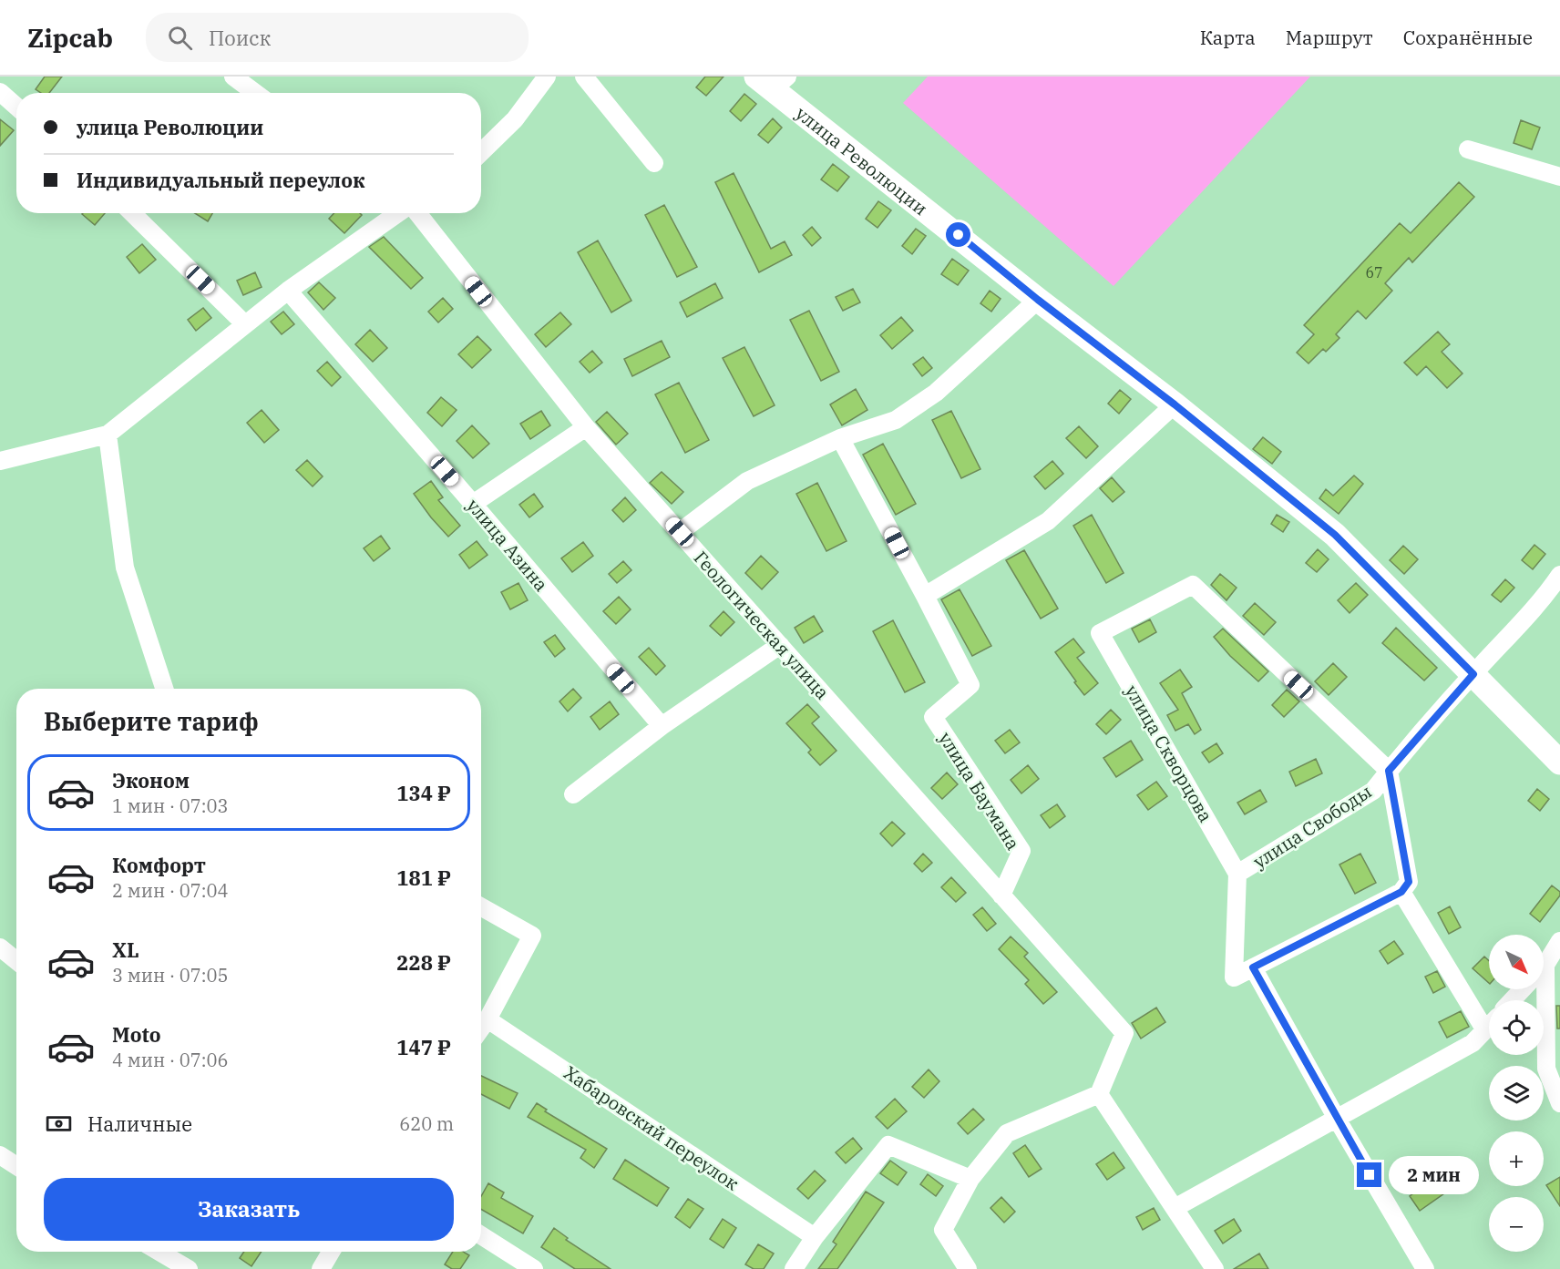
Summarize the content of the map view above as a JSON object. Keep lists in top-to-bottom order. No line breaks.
{"streets":{"street":["улица Революции","улица Азина","Геологическая улица","улица Скворцова","улица Баумана","улица Свободы","Хабаровский переулок"]},"crossings":[["улица Революции","улица Свободы"],["Геологическая улица","улица Баумана"],["улица Скворцова","улица Свободы"]],"house_numbers":["67"],"north":"bottom right","page":{"header":"Zipcab","search":"Поиск","nav":["Карта","Маршрут","Сохранённые"],"banner":["улица Революции","Индивидуальный переулок"],"heading":"Выберите тариф","list":[{"name":"Эконом","note":"1 мин · 07:03","value":"134 ₽"},{"name":"Комфорт","note":"2 мин · 07:04","value":"181 ₽"},{"name":"XL","note":"3 мин · 07:05","value":"228 ₽"},{"name":"Moto","note":"4 мин · 07:06","value":"147 ₽"}],"map_buttons":["+","−"],"pay":["Наличные","620 m"],"bubble":"2 мин","buttons":"Заказать"}}
